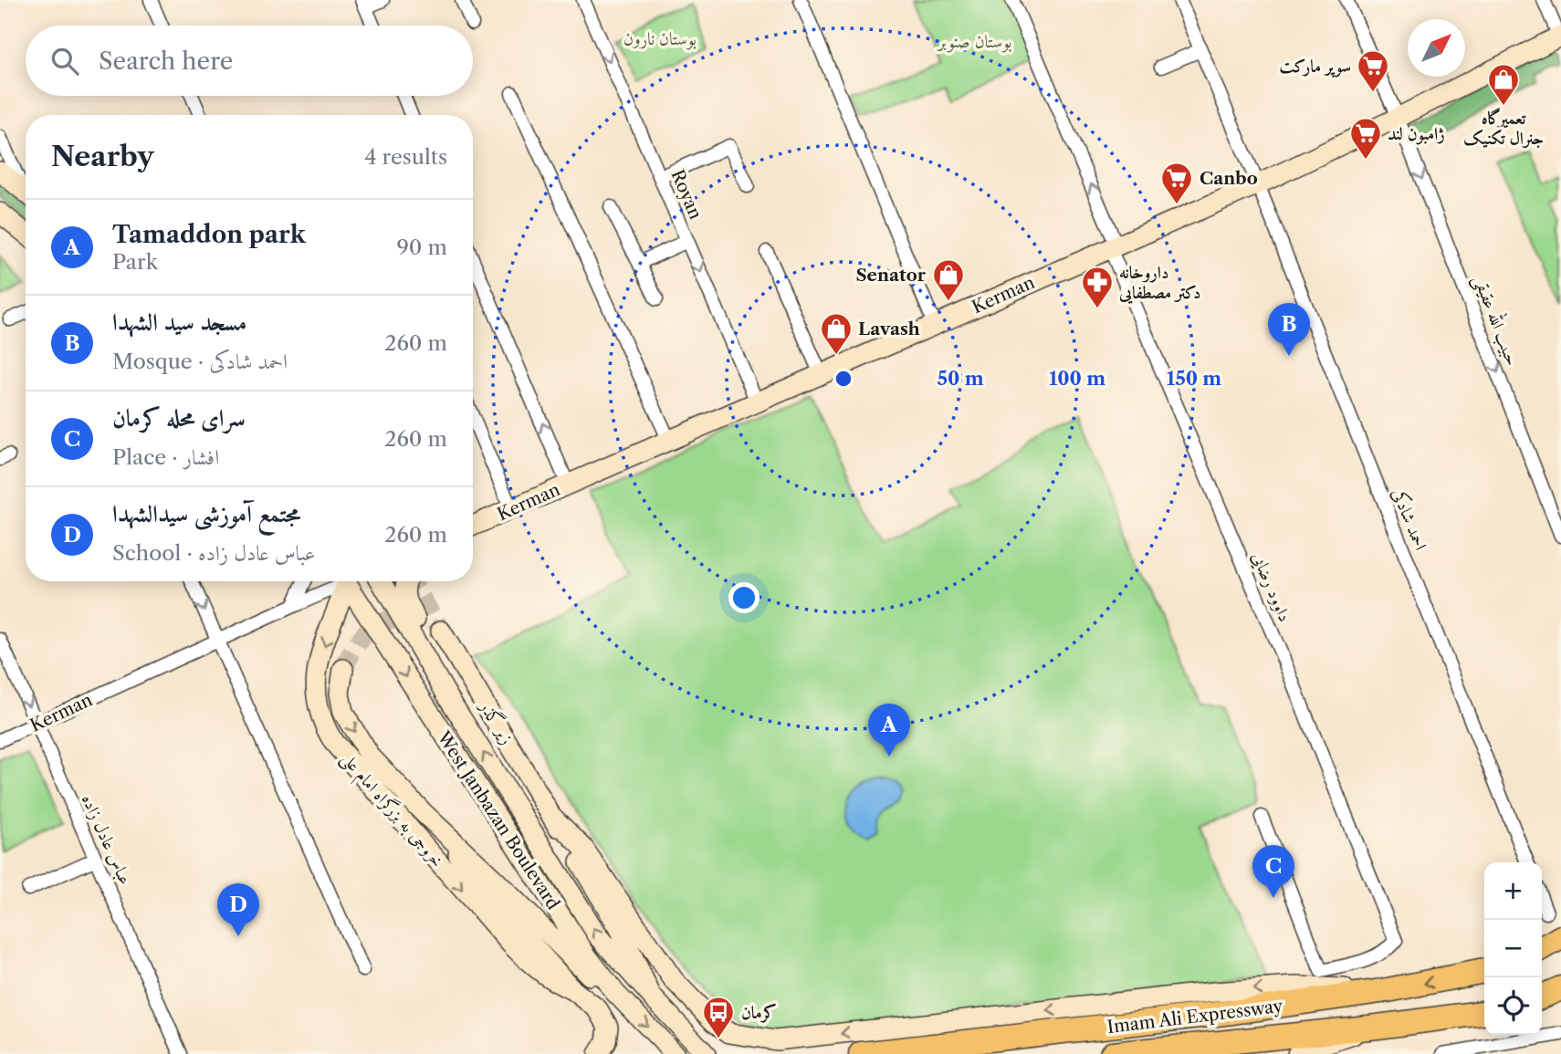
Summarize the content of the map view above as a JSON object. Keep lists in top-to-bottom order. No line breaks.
{"streets":{"highway":["Imam Ali Expressway"],"main road":["Kerman","زیر گذر","خروجی به بزرگراه امام علی","West Janbazan Boulevard"],"street":["Royan","حبیب الله عقیقی","احمد شادکی","داوود رضایی","عباس عادل زاده"]},"crossings":[["Royan","Kerman"],["Kerman","حبیب الله عقیقی"],["Kerman","احمد شادکی"],["Kerman","داوود رضایی"],["Kerman","عباس عادل زاده"],["زیر گذر","West Janbazan Boulevard"]],"one_way":["حبیب الله عقیقی"],"parks":["بوستان نارون","بوستان صنوبر"],"places":{"supermarket":["سوپر مارکت","ژامبون لند","Canbo"],"shop":["تعمیرگاه جنرال تکنیک","Senator","Lavash"],"pharmacy":["داروخانه دکتر مصطفایی"],"bus stop":["کرمان"]},"north":"top right","page":{"search":"Search here","heading":["Nearby","4 results"],"list":[{"mark":"A","name":"Tamaddon park","note":"Park","value":"90 m"},{"mark":"B","name":"مسجد سید الشهدا","note":"Mosque · احمد شادکی","value":"260 m"},{"mark":"C","name":"سرای محله کرمان","note":"Place · افشار","value":"260 m"},{"mark":"D","name":"مجتمع آموزشی سیدالشهدا","note":"School · عباس عادل زاده","value":"260 m"}],"pins":["B","A","C","D"],"map_buttons":["+","−"]},"rings":["50 m","100 m","150 m"]}
